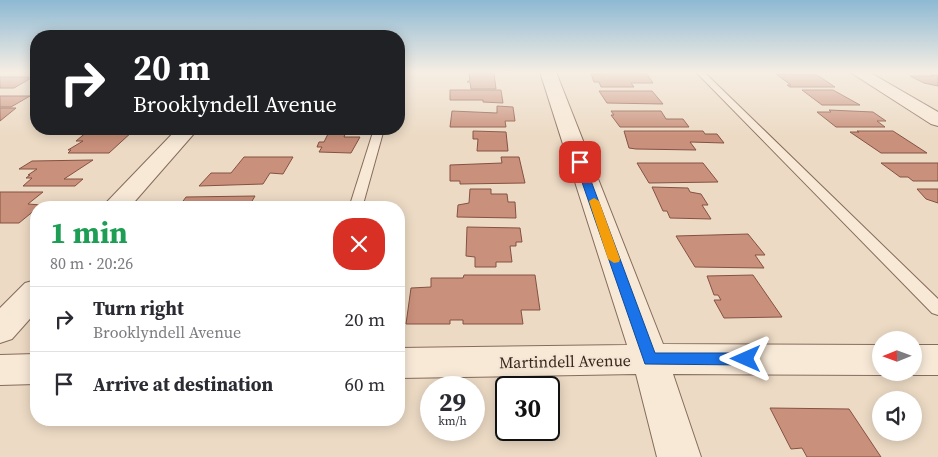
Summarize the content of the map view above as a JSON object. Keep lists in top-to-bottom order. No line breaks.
{"streets":{"street":["Martindell Avenue"]},"north":"left","page":{"turn":["20 m","Brooklyndell Avenue"],"heading":["1 min","80 m · 20:26"],"list":[{"name":"Turn right","note":"Brooklyndell Avenue","value":"20 m"},{"name":"Arrive at destination","value":"60 m"}],"speed":"29 km/h","limit":"30"}}
